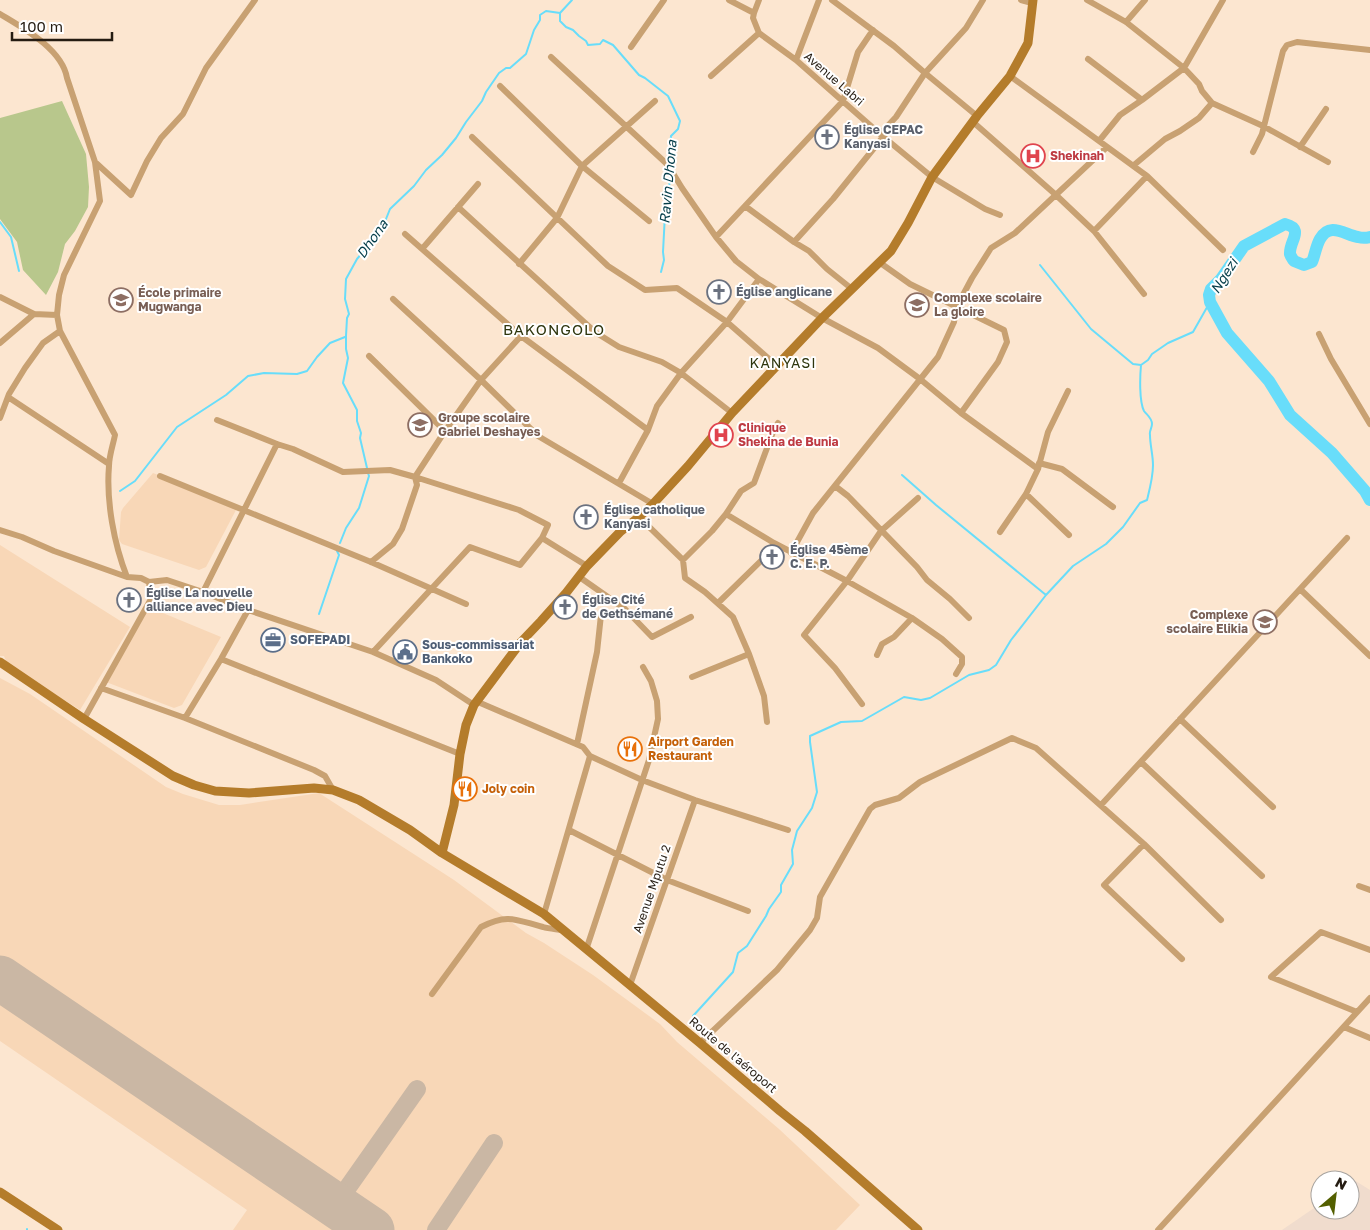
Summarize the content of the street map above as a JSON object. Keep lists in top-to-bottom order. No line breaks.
{"streets":{"street":["Avenue Labri","Avenue Mputu 2","Route de l'aéroport"]},"crossings":[["Avenue Mputu 2","Route de l'aéroport"]],"districts":["BAKONGOLO","KANYASI"],"water":["Ravin Dhona","Dhona","Ngezi"],"places":{"church":["Église CEPAC Kanyasi","Église anglicane","Église catholique Kanyasi","Église 45ème C. E. P.","Église La nouvelle alliance avec Dieu","Église Cité de Gethsémané"],"hospital":["Shekinah","Clinique Shekina de Bunia"],"school or university":["École primaire Mugwanga","Complexe scolaire La gloire","Groupe scolaire Gabriel Deshayes","Complexe scolaire Elikia"],"office":["SOFEPADI"],"public building":["Sous-commissariat Bankoko"],"restaurant":["Airport Garden Restaurant","Joly coin"]},"scale_bar":"100 m","north":"top right"}
